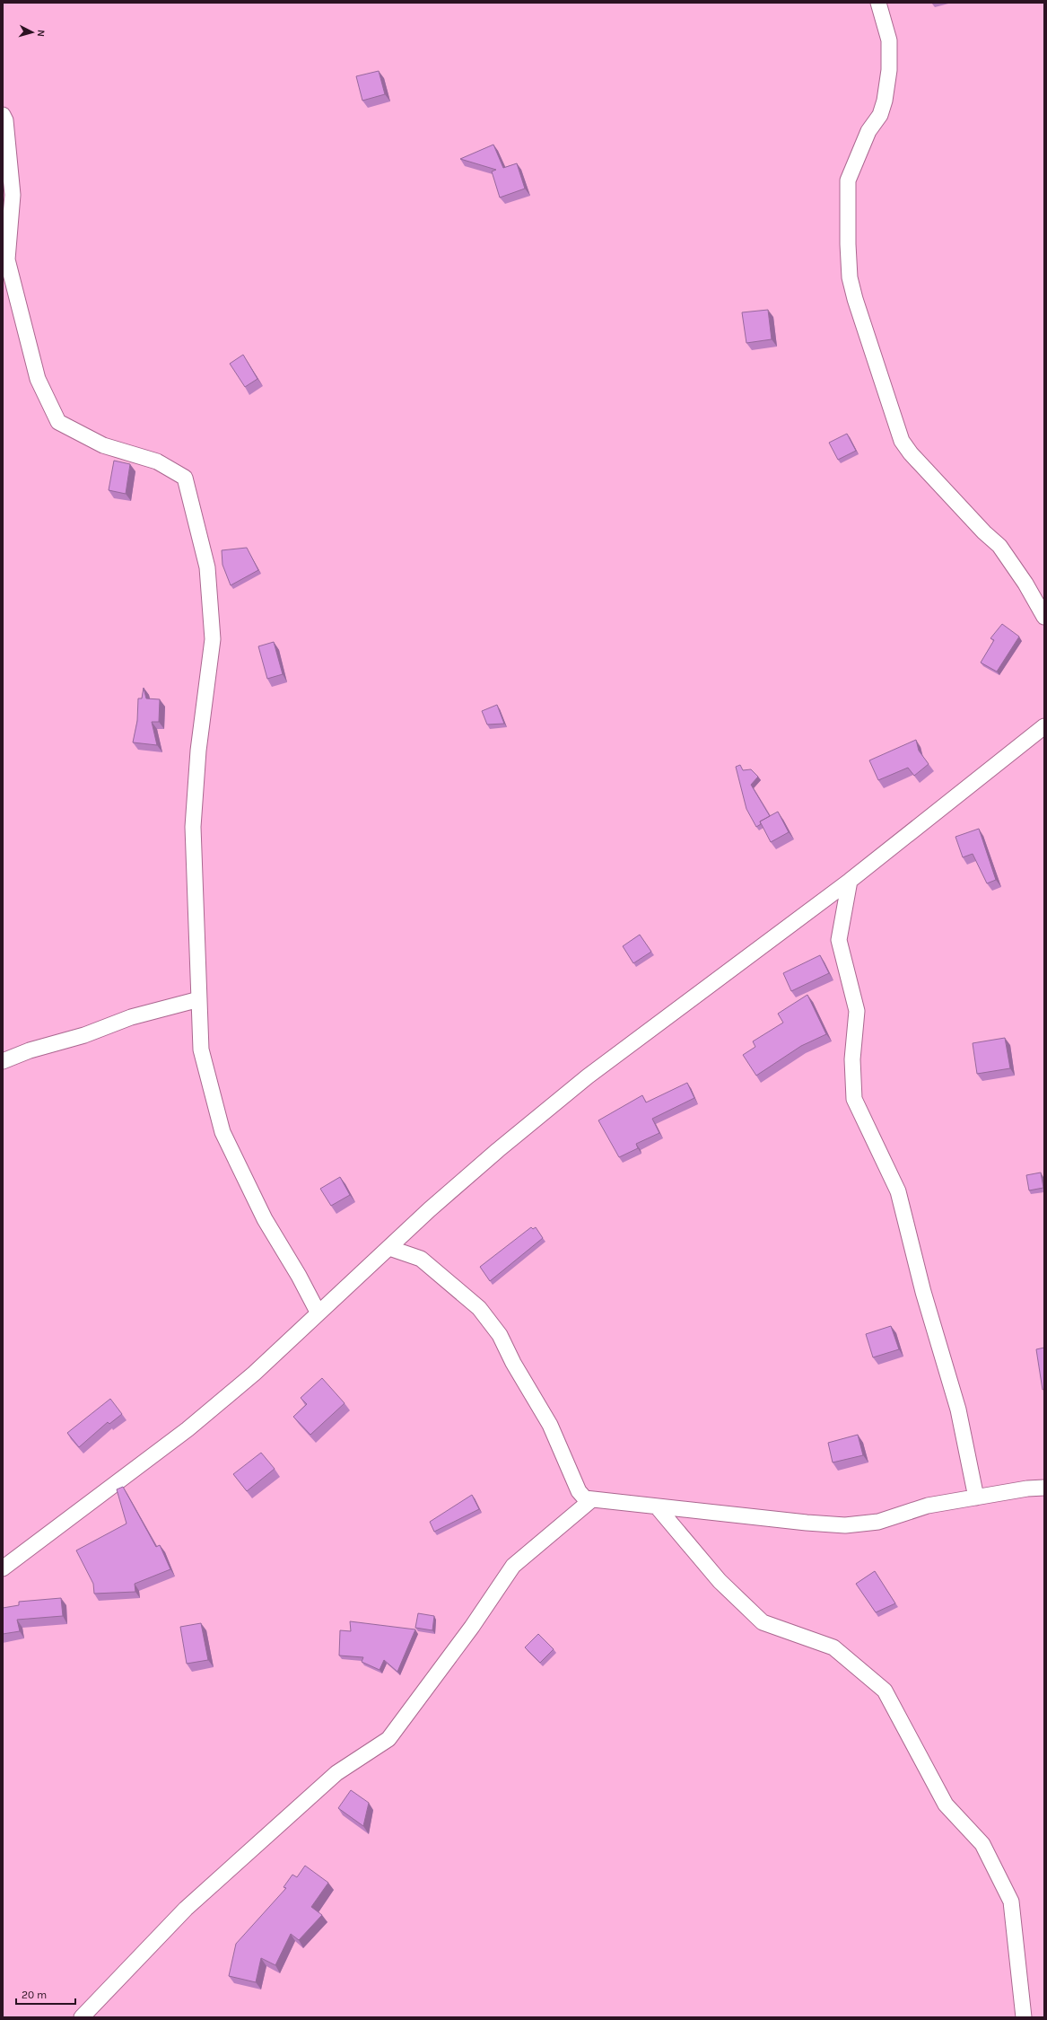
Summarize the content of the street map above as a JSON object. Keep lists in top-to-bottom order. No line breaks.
{"scale_bar":"20 m","north":"right"}
